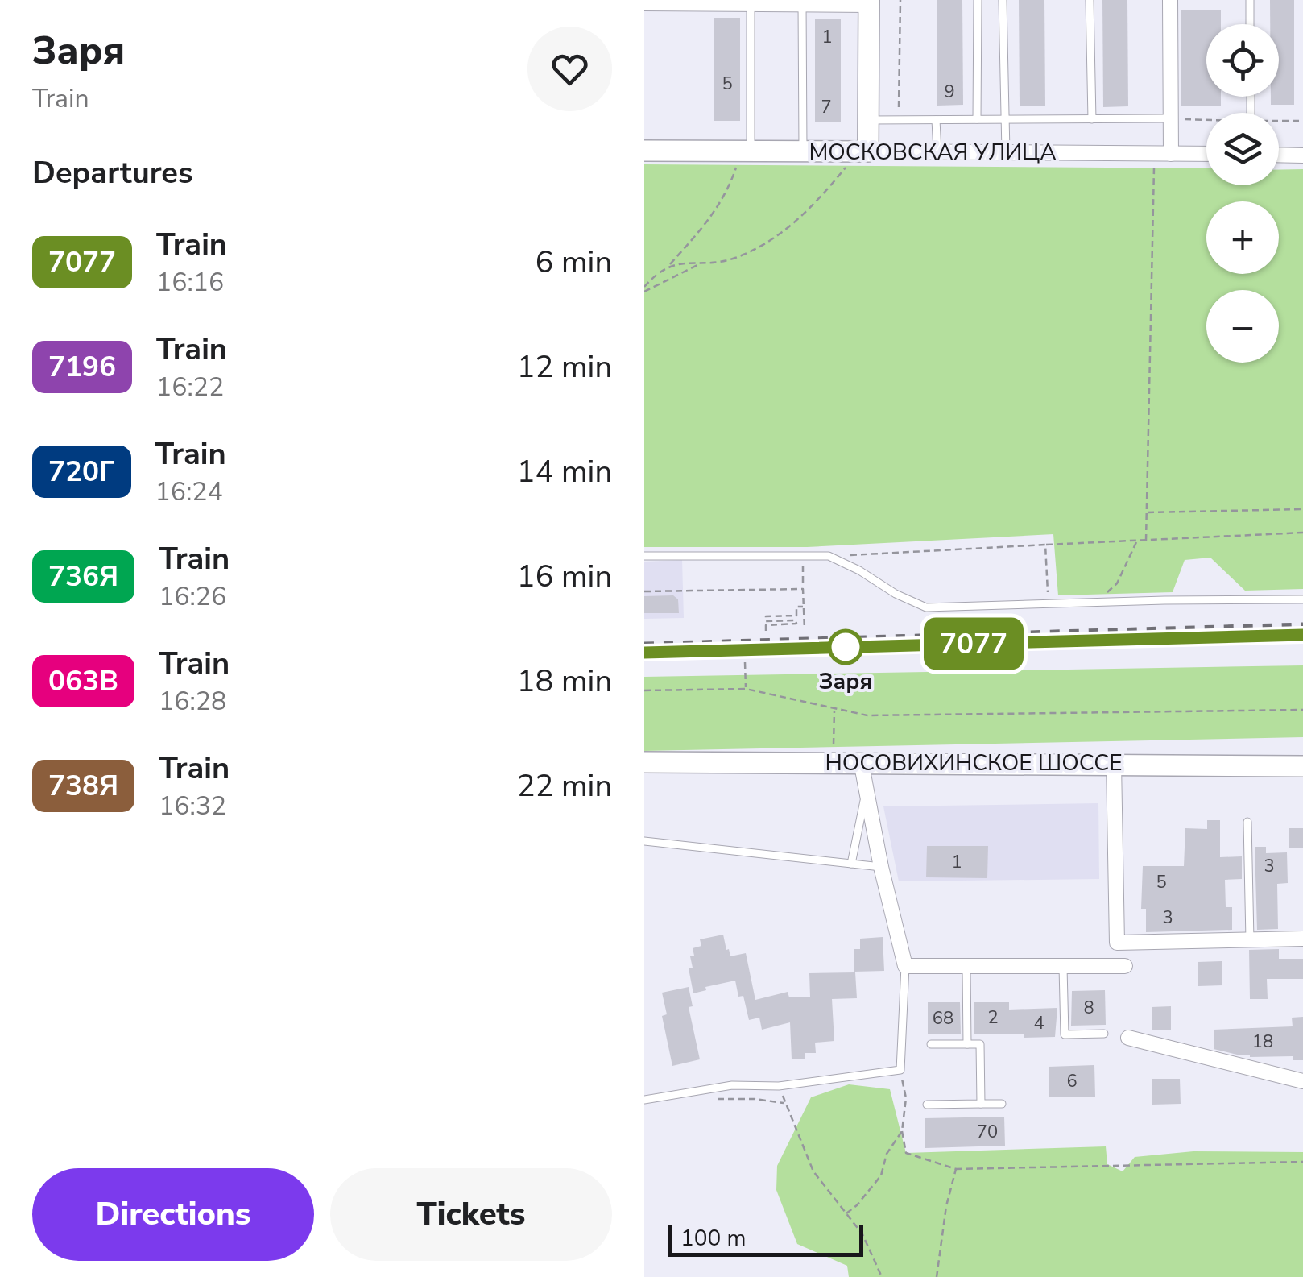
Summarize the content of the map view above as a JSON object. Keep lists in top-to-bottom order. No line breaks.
{"streets":{"main road":["МОСКОВСКАЯ УЛИЦА","НОСОВИХИНСКОЕ ШОССЕ"]},"places":["Заря"],"house_numbers":["1","5","9","7","1","3","5","3","8","2","68","4","18","6","70"],"scale_bar":"100 m","page":{"heading":[["Заря","Train"],"Departures"],"on_map":"7077","map_buttons":["+","−"],"list":[{"mark":"7077","name":"Train","note":"16:16","value":"6 min"},{"mark":"7196","name":"Train","note":"16:22","value":"12 min"},{"mark":"720Г","name":"Train","note":"16:24","value":"14 min"},{"mark":"736Я","name":"Train","note":"16:26","value":"16 min"},{"mark":"063В","name":"Train","note":"16:28","value":"18 min"},{"mark":"738Я","name":"Train","note":"16:32","value":"22 min"}],"buttons":["Directions","Tickets"],"scale":"100 m"}}
